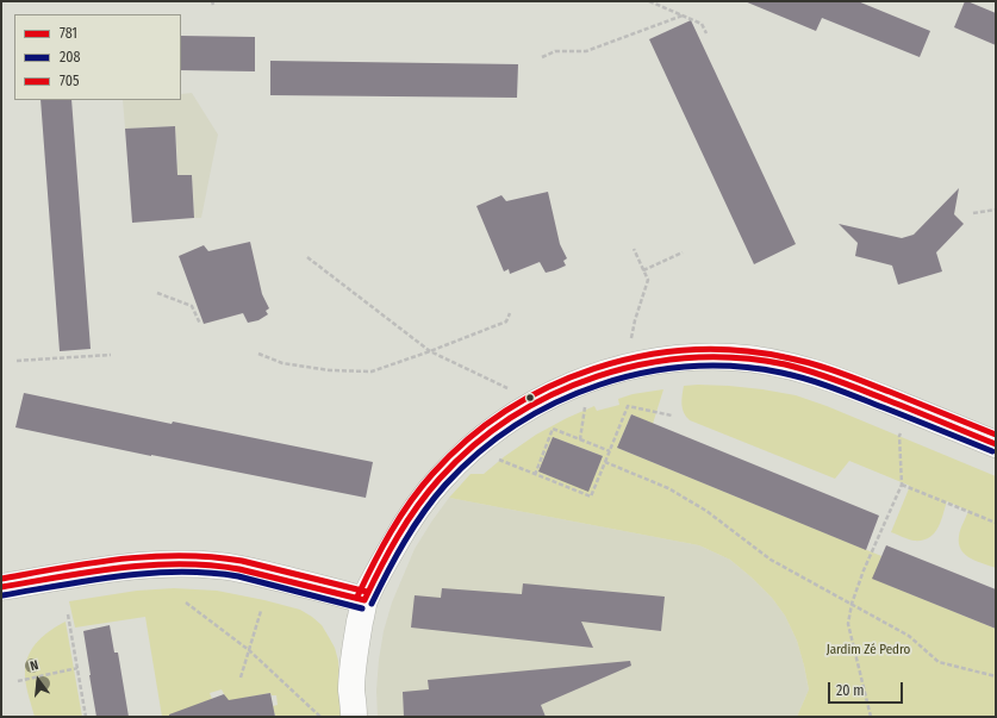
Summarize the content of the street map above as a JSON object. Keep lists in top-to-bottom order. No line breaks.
{"parks":["Jardim Zé Pedro"],"lines":["transit line 705","transit line 781","transit line 208"],"legend":["781","208","705"],"scale_bar":"20 m","north":"top"}
